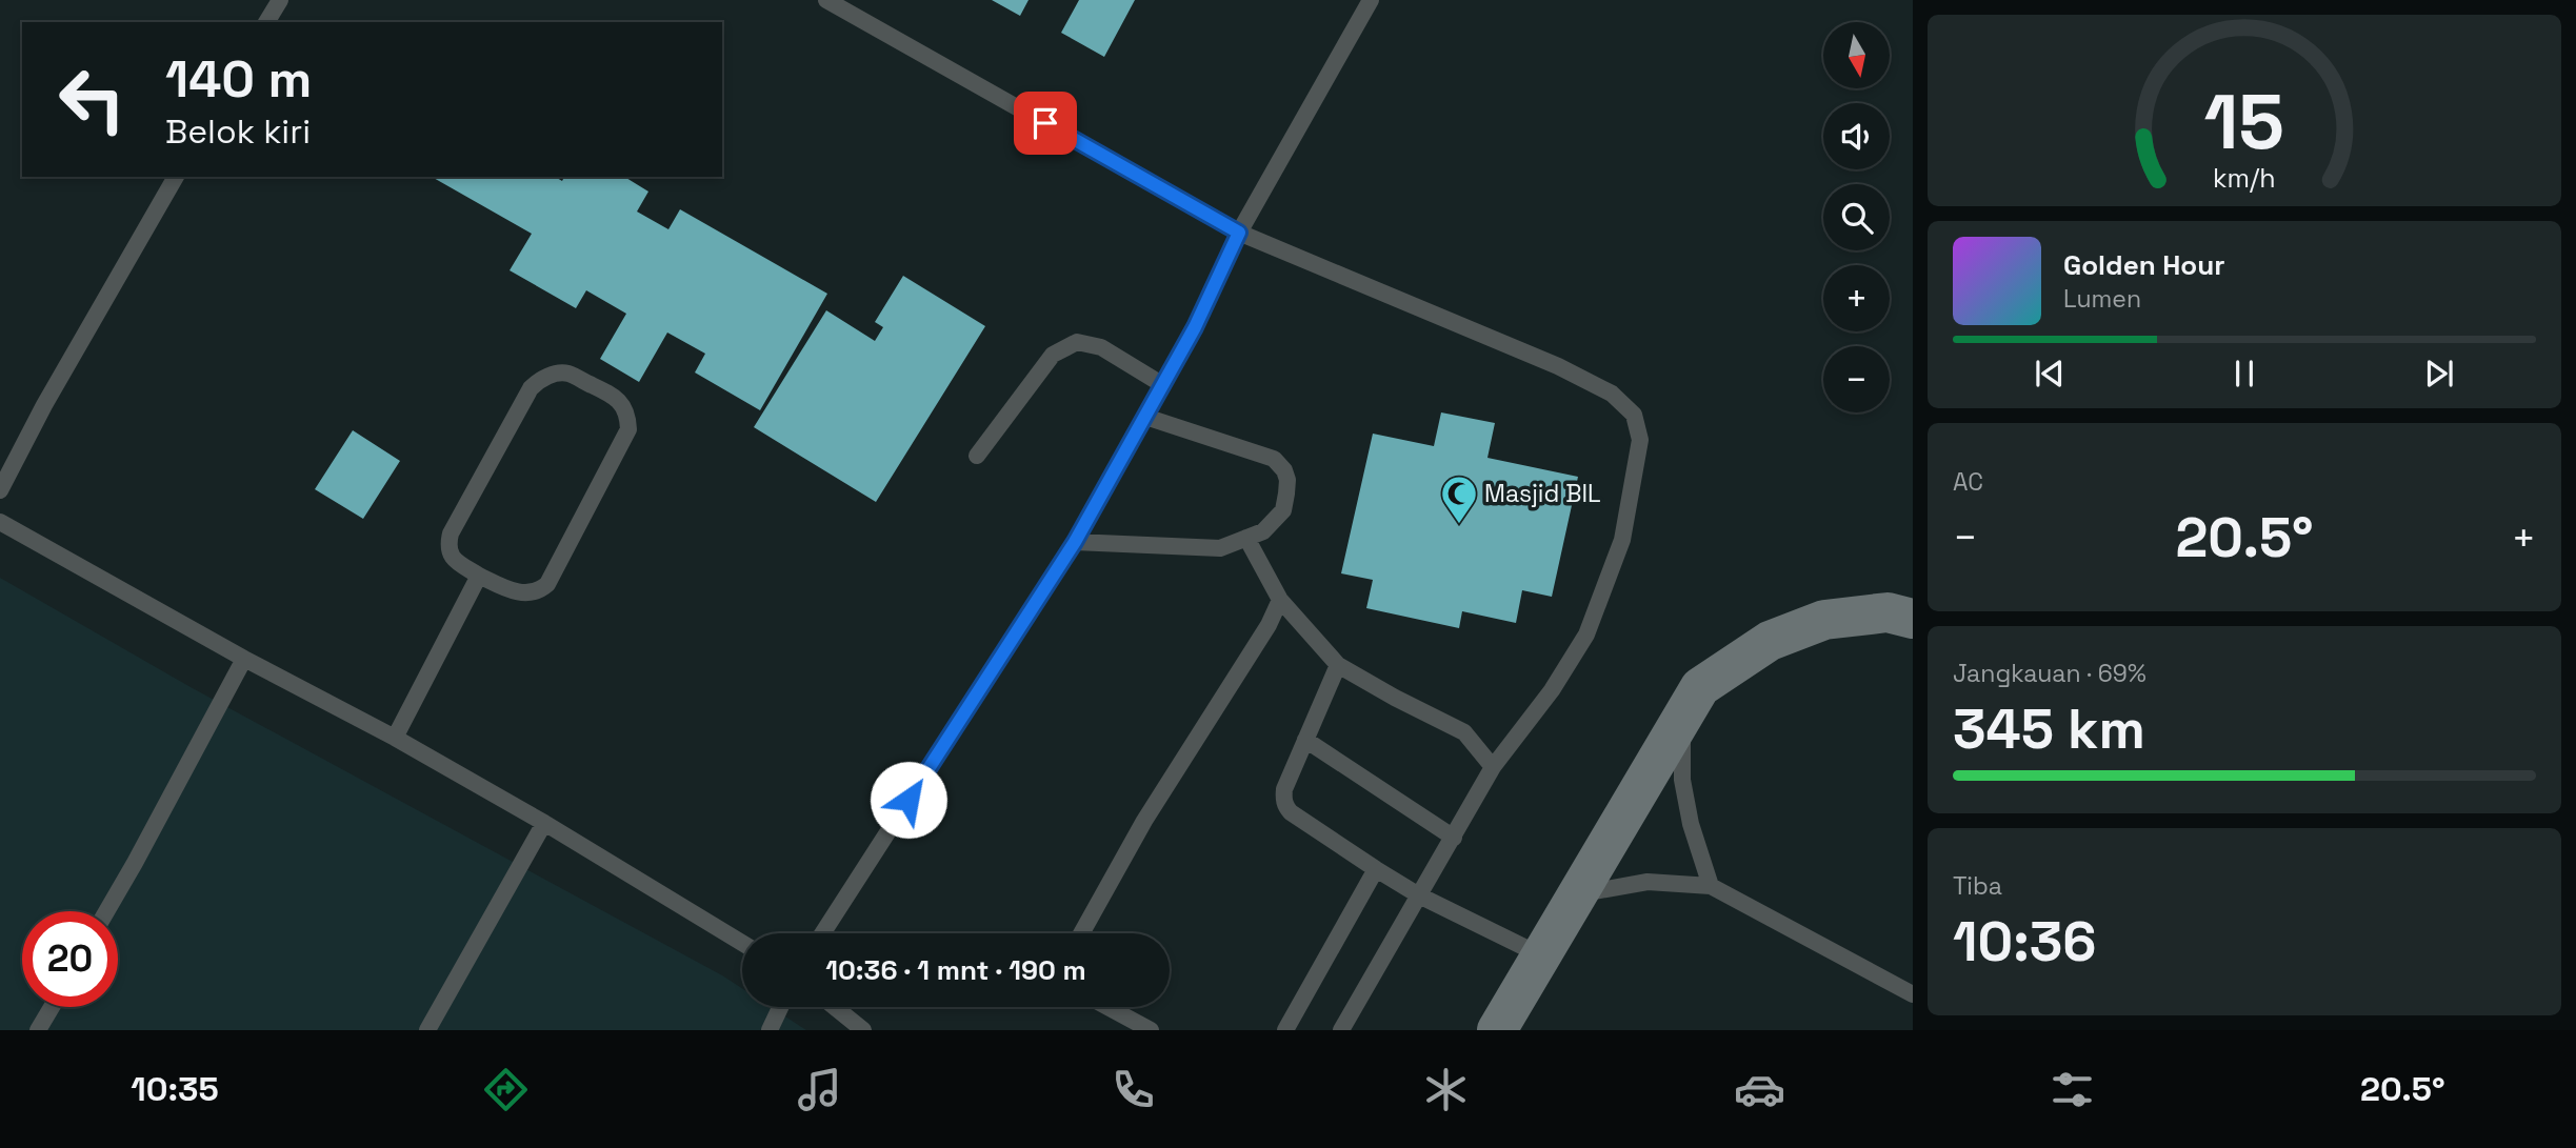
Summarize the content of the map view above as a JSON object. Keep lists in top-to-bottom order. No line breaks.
{"places":{"mosque":["Masjid BIL"]},"north":"bottom","page":{"map_buttons":["+","−"],"turn":["140 m","Belok kiri"],"song":["Golden Hour","Lumen"],"tile":["AC",["Jangkauan · 69%","345 km"],["Tiba","10:36"]],"heat":["−","20.5°","+"],"limit":"20","trip":"10:36 · 1 mnt · 190 m","tabs":["10:35","20.5°"],"gauge":["15","km/h"]}}
